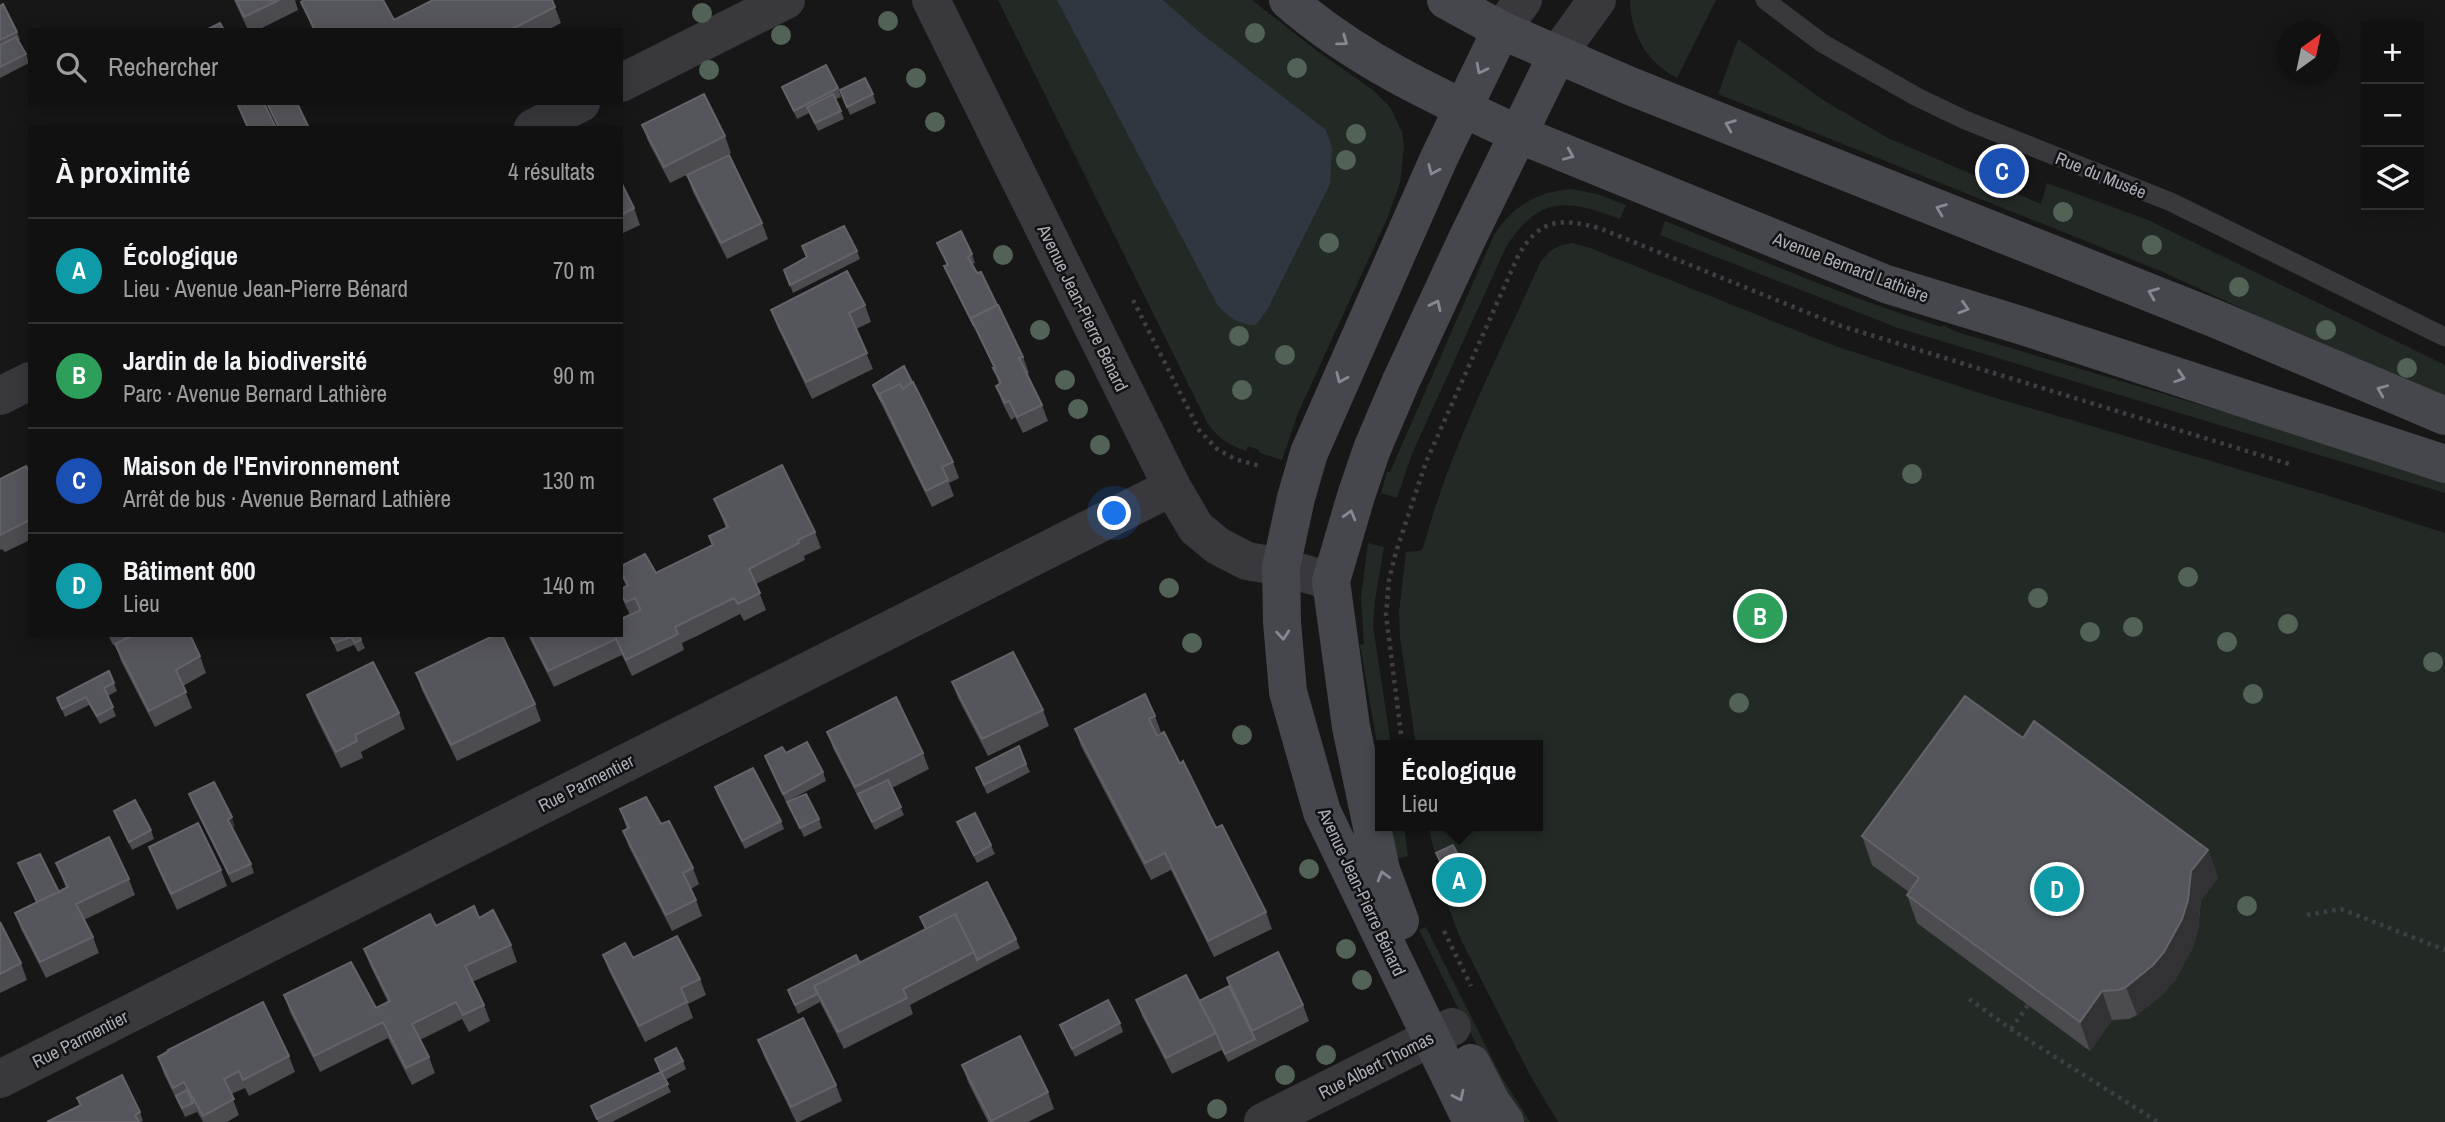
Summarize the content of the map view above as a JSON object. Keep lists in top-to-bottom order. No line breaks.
{"streets":{"street":["Avenue Bernard Lathière","Avenue Jean-Pierre Bénard","Rue Parmentier","Rue Albert Thomas"],"lane":["Rue du Musée"]},"crossings":[["Avenue Bernard Lathière","Avenue Jean-Pierre Bénard"],["Avenue Jean-Pierre Bénard","Rue Parmentier"],["Avenue Jean-Pierre Bénard","Rue Albert Thomas"]],"north":"top right","page":{"map_buttons":["+","−"],"search":"Rechercher","heading":["À proximité","4 résultats"],"pins":["C","B","A","D"],"list":[{"mark":"A","name":"Écologique","note":"Lieu · Avenue Jean-Pierre Bénard","value":"70 m"},{"mark":"B","name":"Jardin de la biodiversité","note":"Parc · Avenue Bernard Lathière","value":"90 m"},{"mark":"C","name":"Maison de l'Environnement","note":"Arrêt de bus · Avenue Bernard Lathière","value":"130 m"},{"mark":"D","name":"Bâtiment 600","note":"Lieu","value":"140 m"}],"popup":["Écologique","Lieu"]}}
